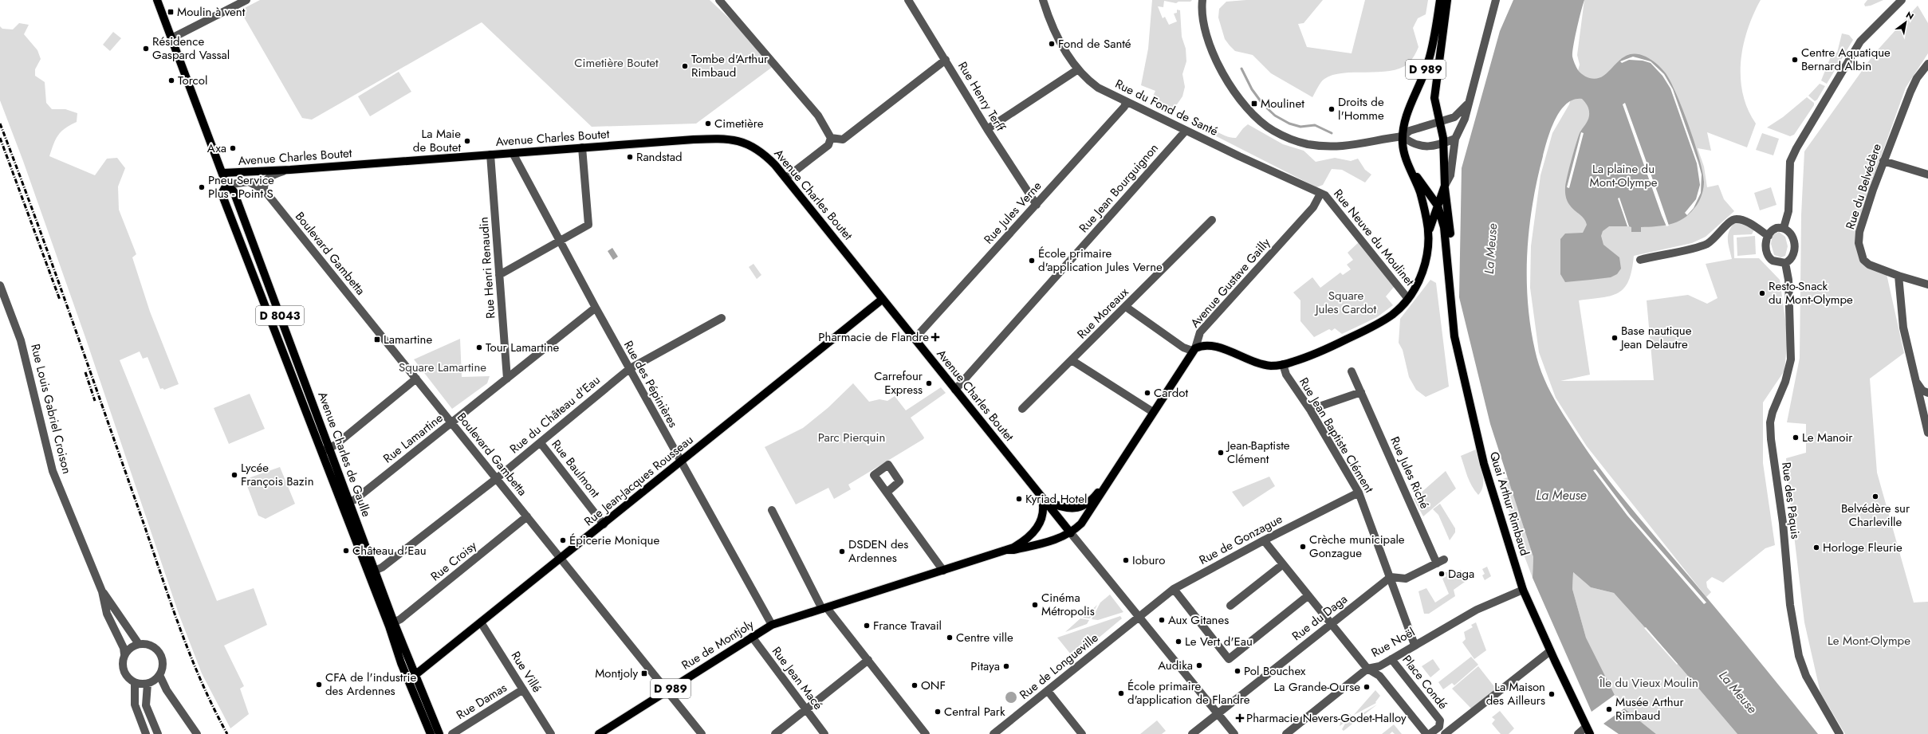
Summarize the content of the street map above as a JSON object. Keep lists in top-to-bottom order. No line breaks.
{"streets":{"main road":["D 989","Avenue Charles Boutet","Avenue Gustave Gailly","D 8043","Avenue Charles de Gaulle","Rue Jean-Jacques Rousseau","Quai Arthur Rimbaud","Rue de Montjoly"],"street":["Rue Henry Terff","Rue du Fond de Santé","Rue du Belvédère","Rue Jean Bourguignon","Rue Jules Verne","Rue Neuve du Moulinet","Boulevard Gambetta","Rue Henri Renaudin","Rue Moreaux","Rue des Pépinières","Rue Louis Gabriel Croison","Rue du Château d'Eau","Rue Jean Baptiste Clément","Rue Lamartine","Rue Baulmont","Rue Jules Riché","Rue des Pâquis","Rue de Gonzague","Rue Croisy","Rue du Daga","Rue Noël","Rue de Longueville","Rue Villé","Rue Jean Macé","Place Condé","Rue Damas"]},"crossings":[["D 989","Quai Arthur Rimbaud"],["D 989","Rue de Montjoly"],["Rue Henry Terff","Rue Jules Verne"],["Rue du Fond de Santé","Rue Jean Bourguignon"],["Rue du Fond de Santé","Rue Jules Verne"],["Rue du Fond de Santé","Rue Neuve du Moulinet"],["Rue du Fond de Santé","Avenue Gustave Gailly"],["Avenue Charles Boutet","Rue Jean Bourguignon"],["Avenue Charles Boutet","Rue Jules Verne"],["Avenue Charles Boutet","Rue Henri Renaudin"],["Avenue Charles Boutet","Rue des Pépinières"],["Avenue Charles Boutet","Avenue Charles de Gaulle"],["Avenue Charles Boutet","Rue Jean-Jacques Rousseau"],["Avenue Charles Boutet","Rue de Gonzague"],["Avenue Charles Boutet","Rue du Daga"],["Avenue Charles Boutet","Rue de Longueville"],["Rue Neuve du Moulinet","Avenue Gustave Gailly"],["Boulevard Gambetta","Rue du Château d'Eau"],["Boulevard Gambetta","Rue Lamartine"],["Boulevard Gambetta","Avenue Charles de Gaulle"],["Boulevard Gambetta","Rue Jean-Jacques Rousseau"],["Boulevard Gambetta","Rue Croisy"],["Boulevard Gambetta","Rue de Montjoly"],["Rue Henri Renaudin","Rue Lamartine"],["Rue des Pépinières","Rue du Château d'Eau"],["Rue des Pépinières","Rue Lamartine"],["Rue des Pépinières","Rue Jean-Jacques Rousseau"],["Rue des Pépinières","Rue de Montjoly"],["Rue du Château d'Eau","Avenue Charles de Gaulle"],["Rue du Château d'Eau","Rue Baulmont"],["Rue Jean Baptiste Clément","Rue Jules Riché"],["Rue Jean Baptiste Clément","Rue de Gonzague"],["Rue Jean Baptiste Clément","Rue du Daga"],["Rue Jean Baptiste Clément","Rue Noël"],["Rue Lamartine","Avenue Charles de Gaulle"],["Avenue Charles de Gaulle","Rue Jean-Jacques Rousseau"],["Avenue Charles de Gaulle","Rue Croisy"],["Rue Baulmont","Rue Jean-Jacques Rousseau"],["Rue Jules Riché","Rue du Daga"],["Rue Jean-Jacques Rousseau","Rue Villé"],["Quai Arthur Rimbaud","Rue Noël"],["Rue de Gonzague","Rue de Longueville"],["Rue Noël","Place Condé"],["Rue de Montjoly","Rue Jean Macé"],["Rue Villé","Rue Damas"]],"water":["La Meuse"],"parks":["Cimetière Boutet","La plaine du Mont-Olympe","Square Jules Cardot","Square Lamartine","Parc Pierquin","Le Mont-Olympe","Île du Vieux Moulin"],"places":{"transit":["Moulin à vent","Moulinet","Lamartine","Montjoly"],"other":["Fond de Santé","Résidence Gaspard Vassal","Centre Aquatique Bernard Albin","Tombe d'Arthur Rimbaud","Torcol","Droits de l'Homme","Cimetière","La Maie de Boutet","Axa","Randstad","Pneu Service Plus - Point S","École primaire d'application Jules Verne","Resto-Snack du Mont-Olympe","Base nautique Jean Delautre","Tour Lamartine","Carrefour Express","Cardot","Le Manoir","Jean-Baptiste Clément","Lycée François Bazin","Belvédère sur Charleville","Kyriad Hotel","Épicerie Monique","Crèche municipale Gonzague","Horloge Fleurie","Château d'Eau","DSDEN des Ardennes","Ioburo","Daga","Cinéma Métropolis","Aux Gitanes","France Travail","Centre ville","Le Vert d'Eau","Audika","Pitaya","Pol Bouchex","CFA de l'industrie des Ardennes","ONF","La Grande-Ourse","École primaire d'application de Flandre","La Maison des Ailleurs","Musée Arthur Rimbaud","Central Park"],"health":["Pharmacie de Flandre","Pharmacie Nevers-Godet-Halloy"]},"north":"top right"}
